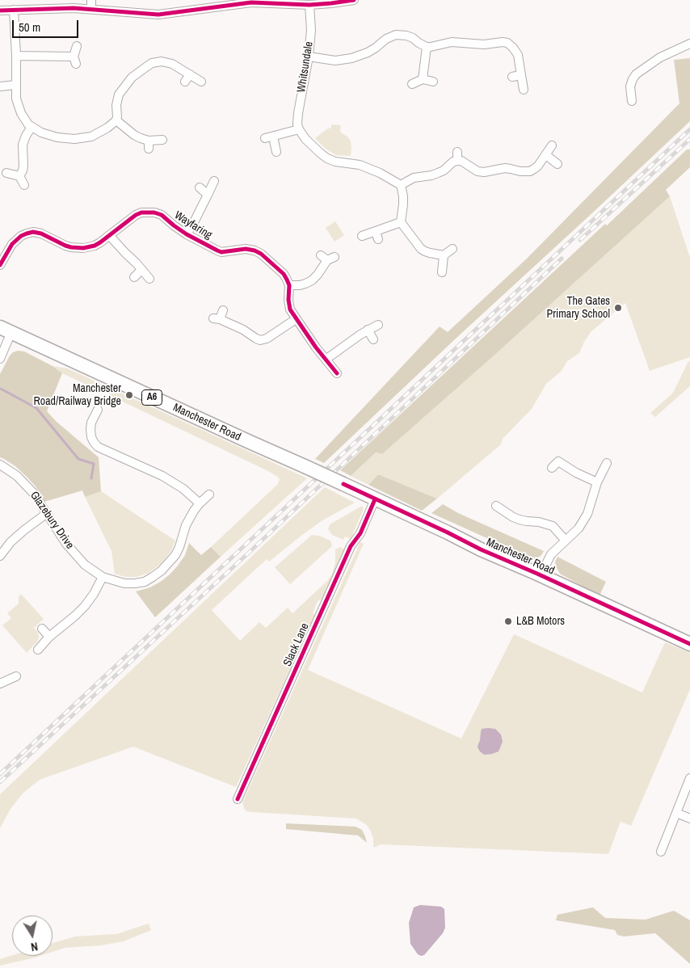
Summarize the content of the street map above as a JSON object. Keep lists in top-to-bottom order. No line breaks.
{"streets":{"main road":["A6","Manchester Road"],"street":["Whitsundale","Wayfaring","Glazebury Drive","Slack Lane"]},"crossings":[["Manchester Road","Slack Lane"]],"places":["The Gates Primary School","Manchester Road/Railway Bridge","L&B Motors"],"scale_bar":"50 m","north":"bottom"}
